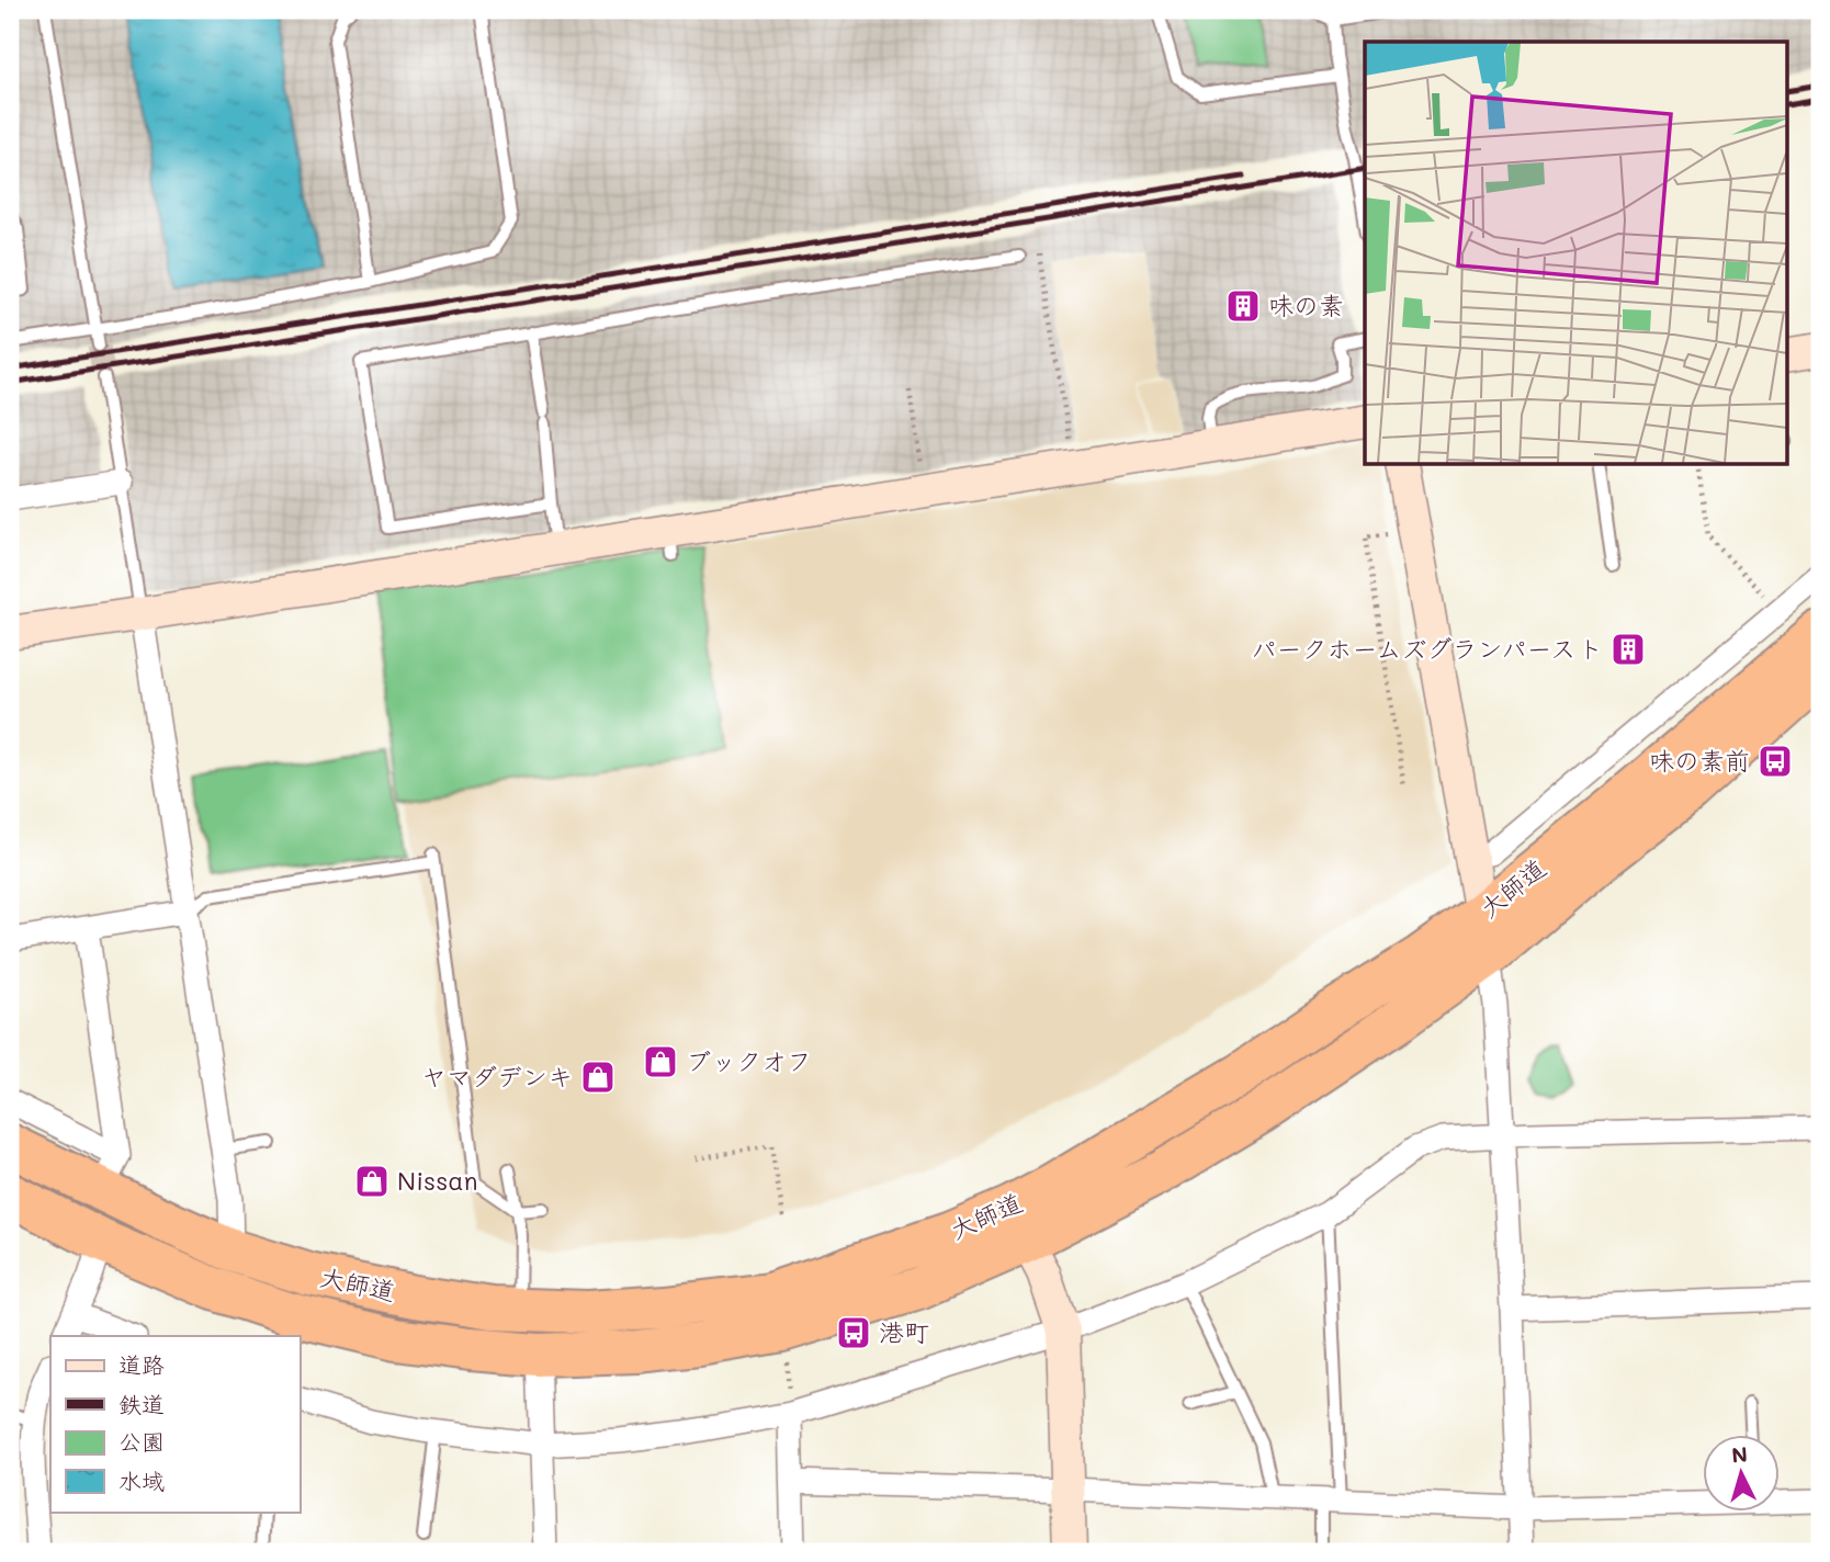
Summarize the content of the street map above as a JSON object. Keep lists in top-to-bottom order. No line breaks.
{"streets":{"highway":["大師道"]},"places":{"building":["味の素","パークホームズグランパースト"],"bus stop":["味の素前","港町"],"shop":["ブックオフ","ヤマダデンキ","Nissan"]},"legend":["道路","鉄道","公園","水域"],"north":"top"}
